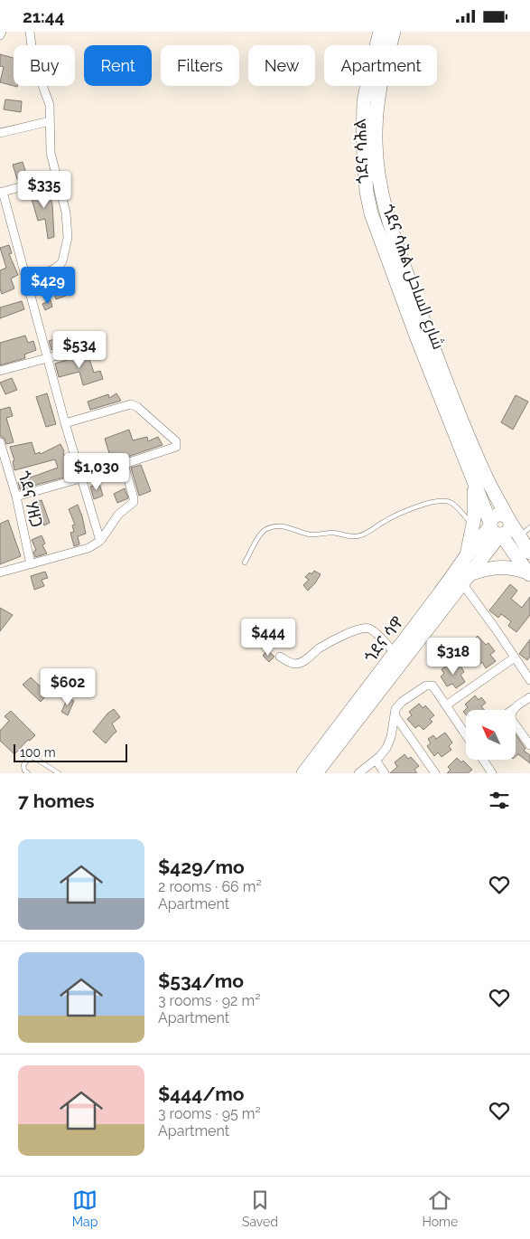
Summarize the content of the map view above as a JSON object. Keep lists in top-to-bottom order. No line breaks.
{"streets":{"main road":["ጎደና ሳሕል","ጎደና ሳሕል شارع الساحل","ጎደና ሳዋ"],"street":["ጎደና ሃዘጋ"]},"crossings":[["ጎደና ሳሕል","ጎደና ሳሕል شارع الساحل"],["ጎደና ሳሕል شارع الساحل","ጎደና ሳዋ"]],"scale_bar":"100 m","north":"top left","page":{"status":"21:44","chip":["Buy","Rent","Filters","New","Apartment"],"price":["$335","$429","$534","$1,030","$444","$318","$602"],"scale":"100 m","heading":"7 homes","list":[{"name":"$429/mo","note":"2 rooms · 66 m² · Apartment"},{"name":"$534/mo","note":"3 rooms · 92 m² · Apartment"},{"name":"$444/mo","note":"3 rooms · 95 m² · Apartment"}],"tabs":["Map","Saved","Home"]}}
